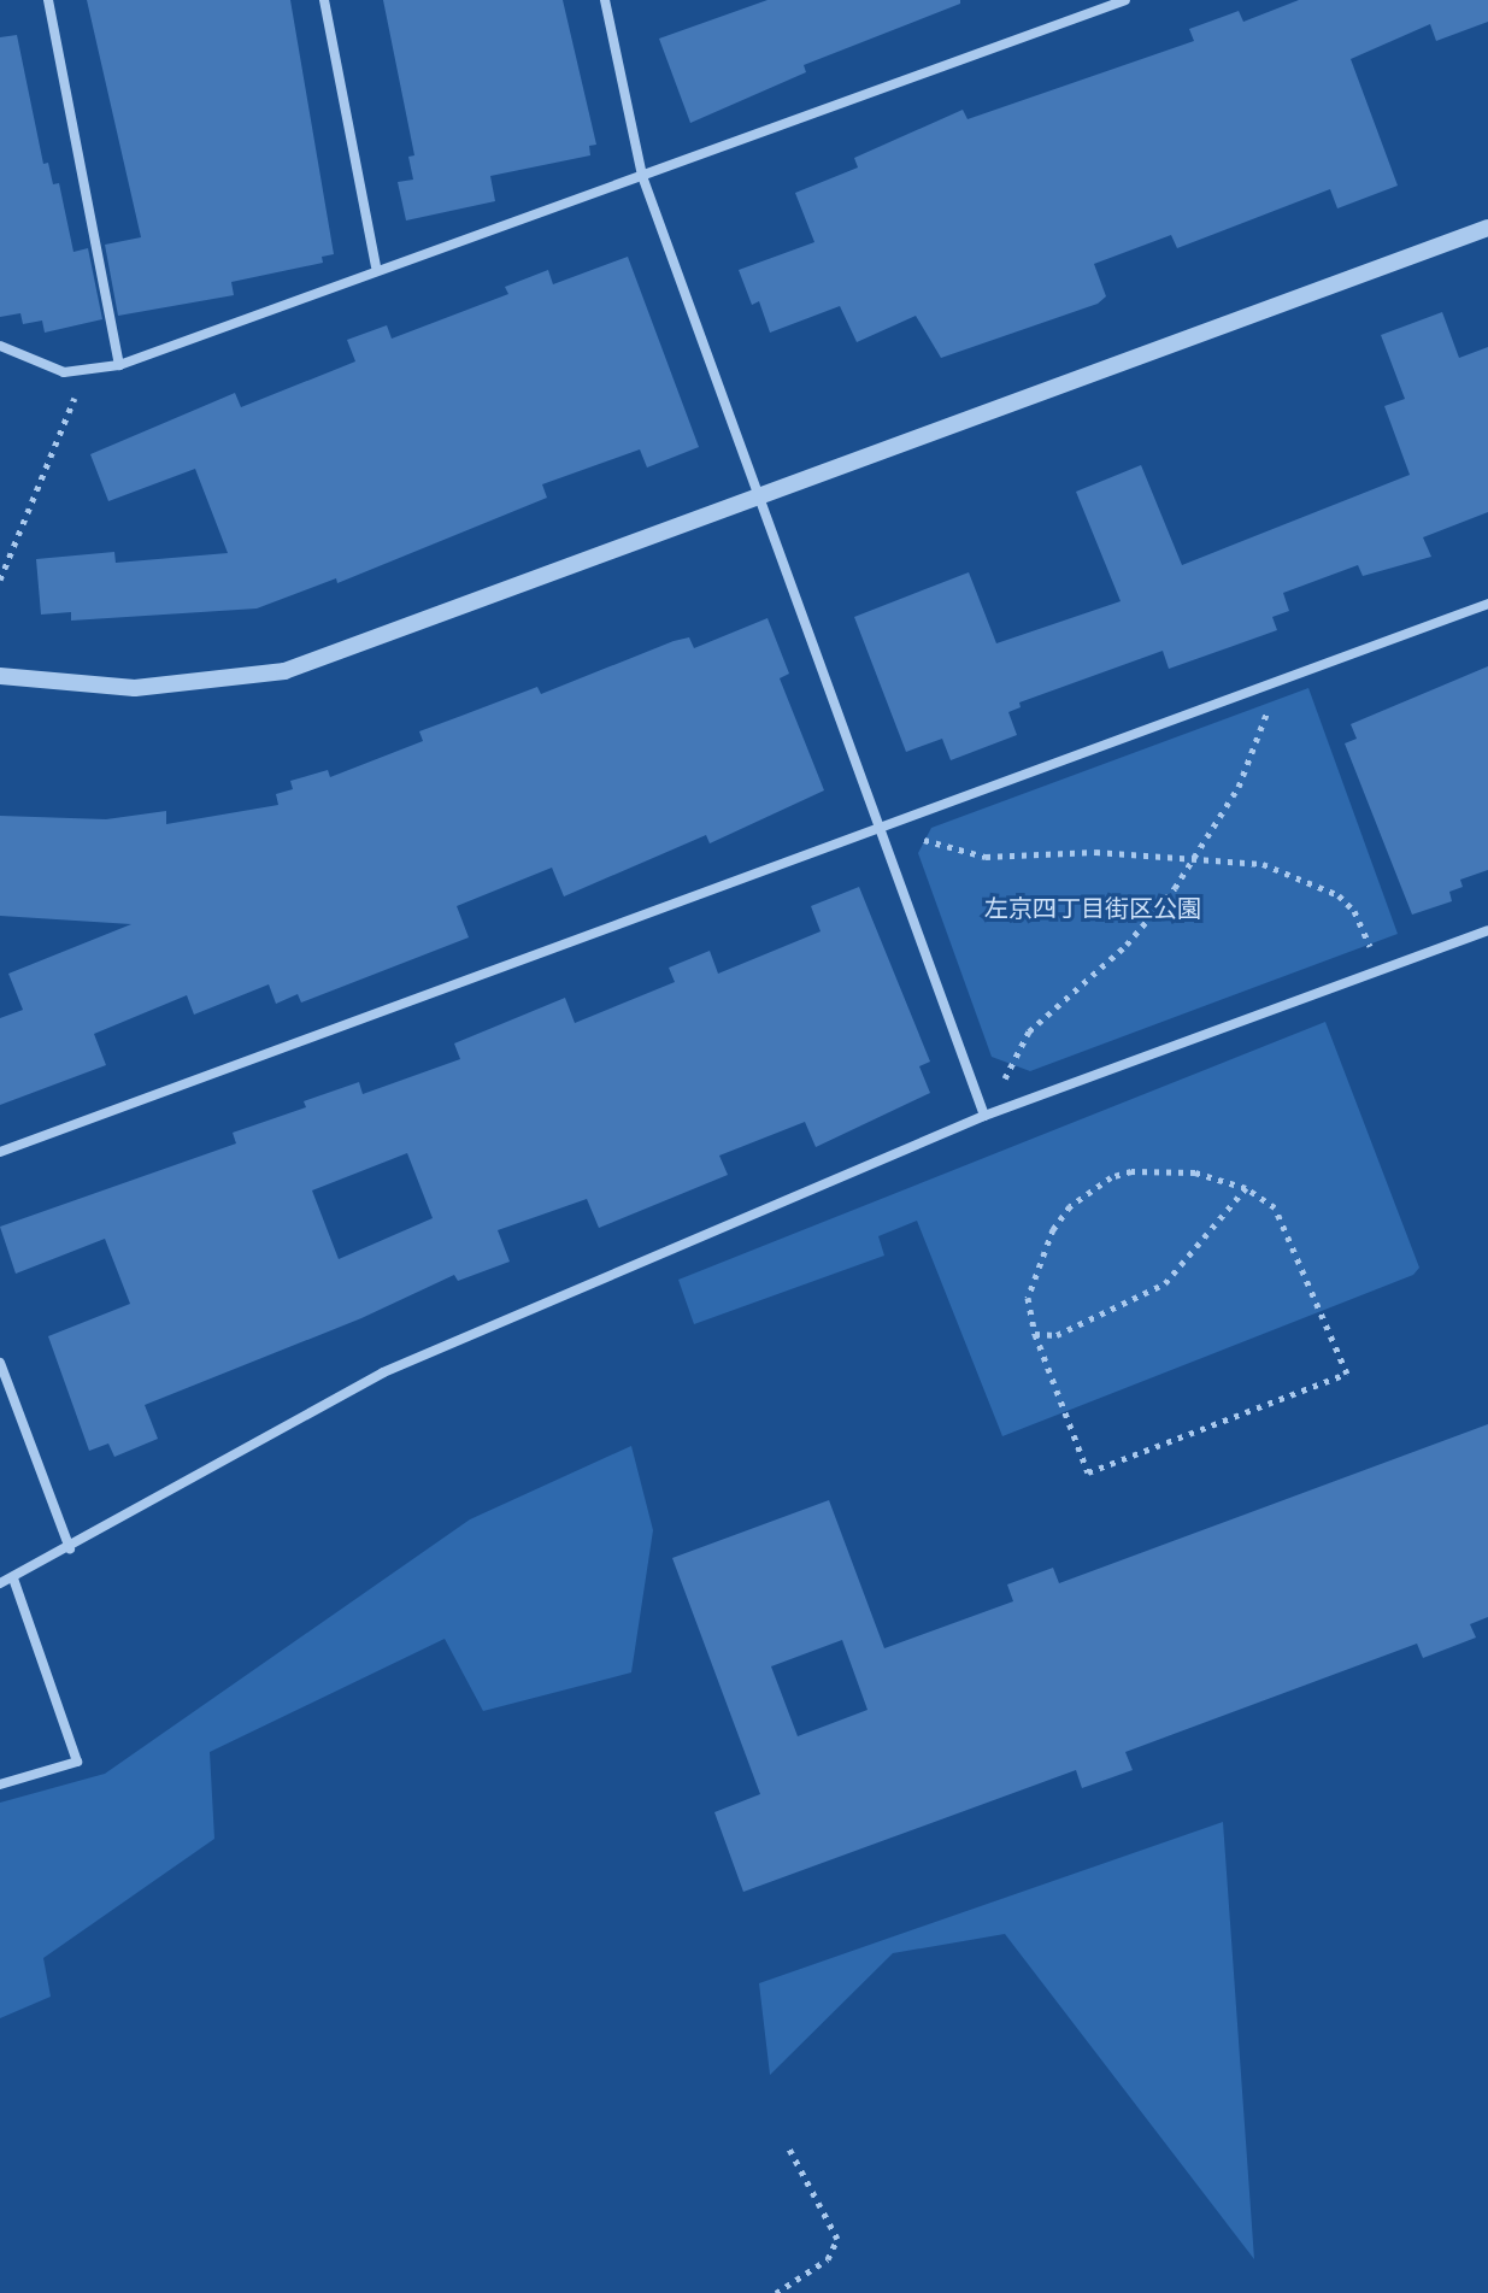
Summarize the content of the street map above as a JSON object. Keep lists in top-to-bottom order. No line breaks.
{"parks":["左京四丁目街区公園"]}
